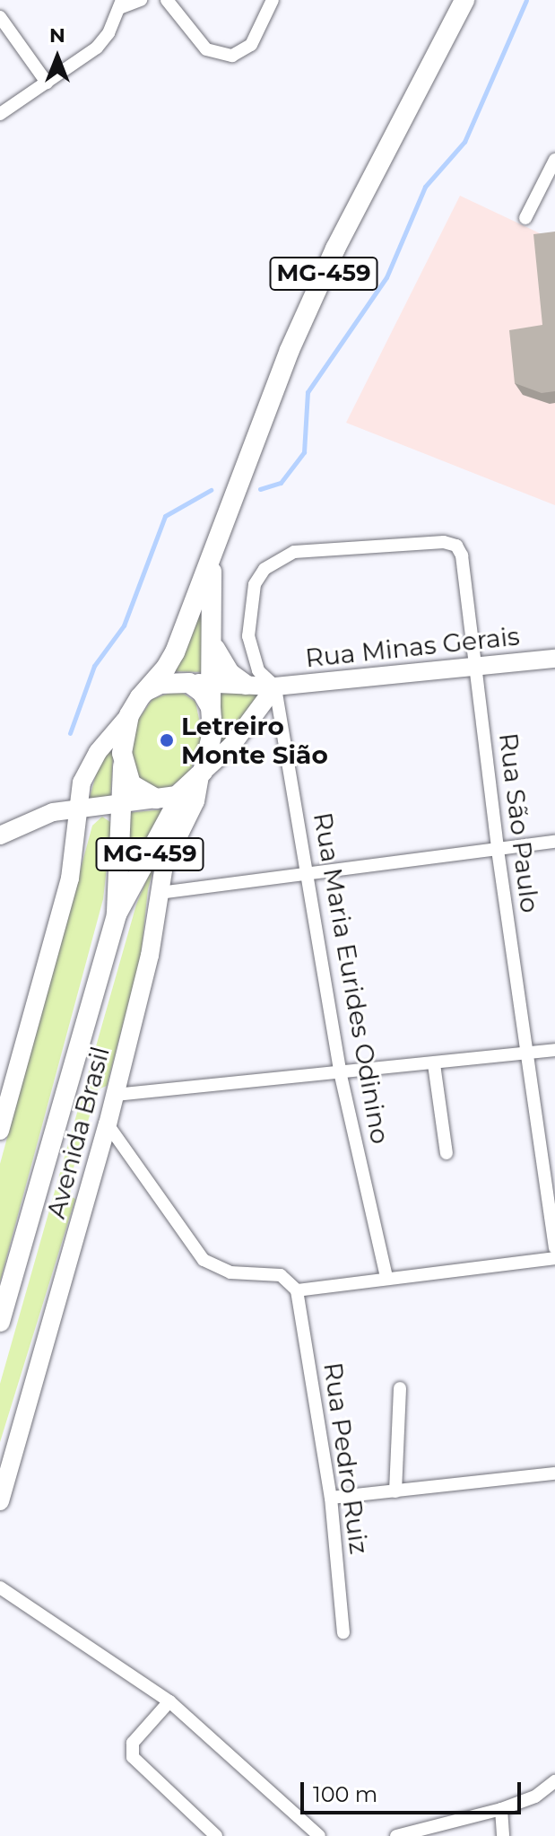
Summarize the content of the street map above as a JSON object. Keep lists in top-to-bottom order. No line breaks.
{"streets":{"main road":["MG-459"],"street":["Rua Minas Gerais","Rua São Paulo","Rua Maria Eurides Odinino","Avenida Brasil","Rua Pedro Ruiz"]},"crossings":[["MG-459","Rua Minas Gerais"],["MG-459","Avenida Brasil"],["Rua Minas Gerais","Rua São Paulo"],["Rua Minas Gerais","Rua Maria Eurides Odinino"],["Rua Minas Gerais","Avenida Brasil"],["Rua São Paulo","Rua Maria Eurides Odinino"]],"places":["Letreiro Monte Sião"],"scale_bar":"100 m","north":"top"}
